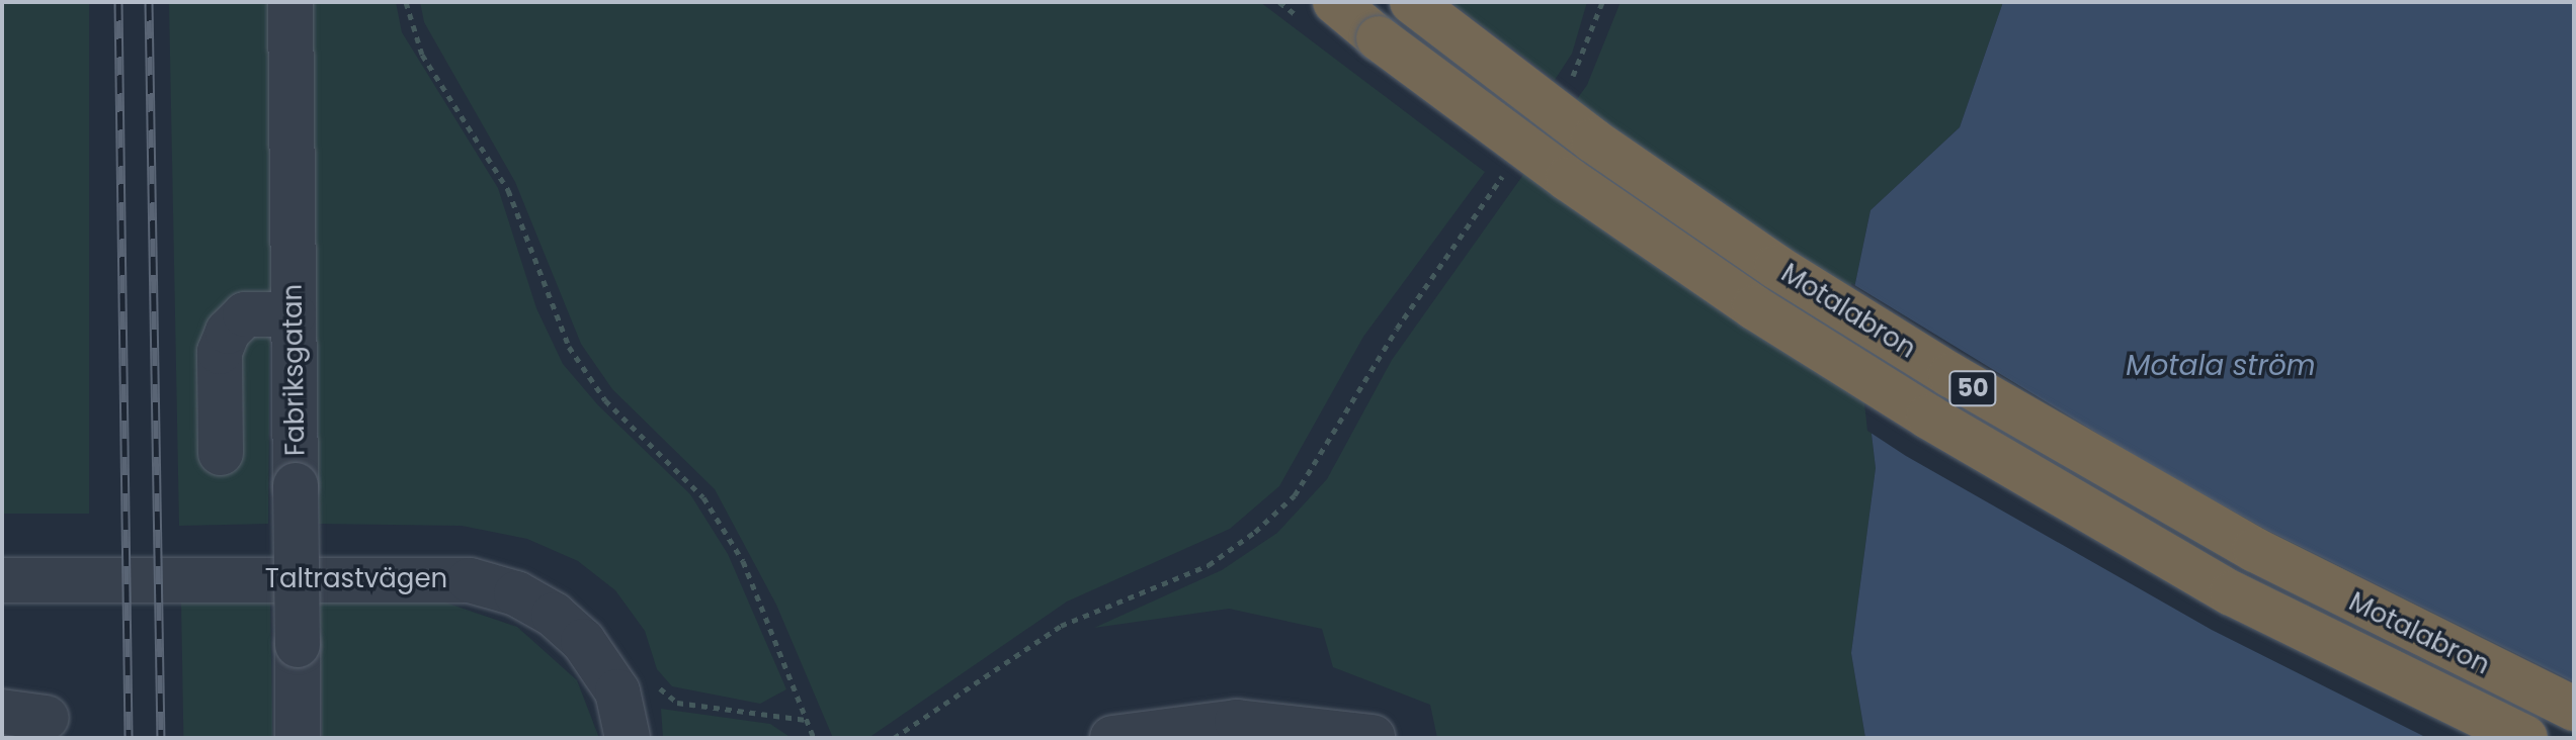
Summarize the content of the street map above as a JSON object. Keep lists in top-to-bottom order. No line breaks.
{"streets":{"highway":["Motalabron","50"],"street":["Fabriksgatan","Taltrastvägen"]},"water":["Motala ström"]}
